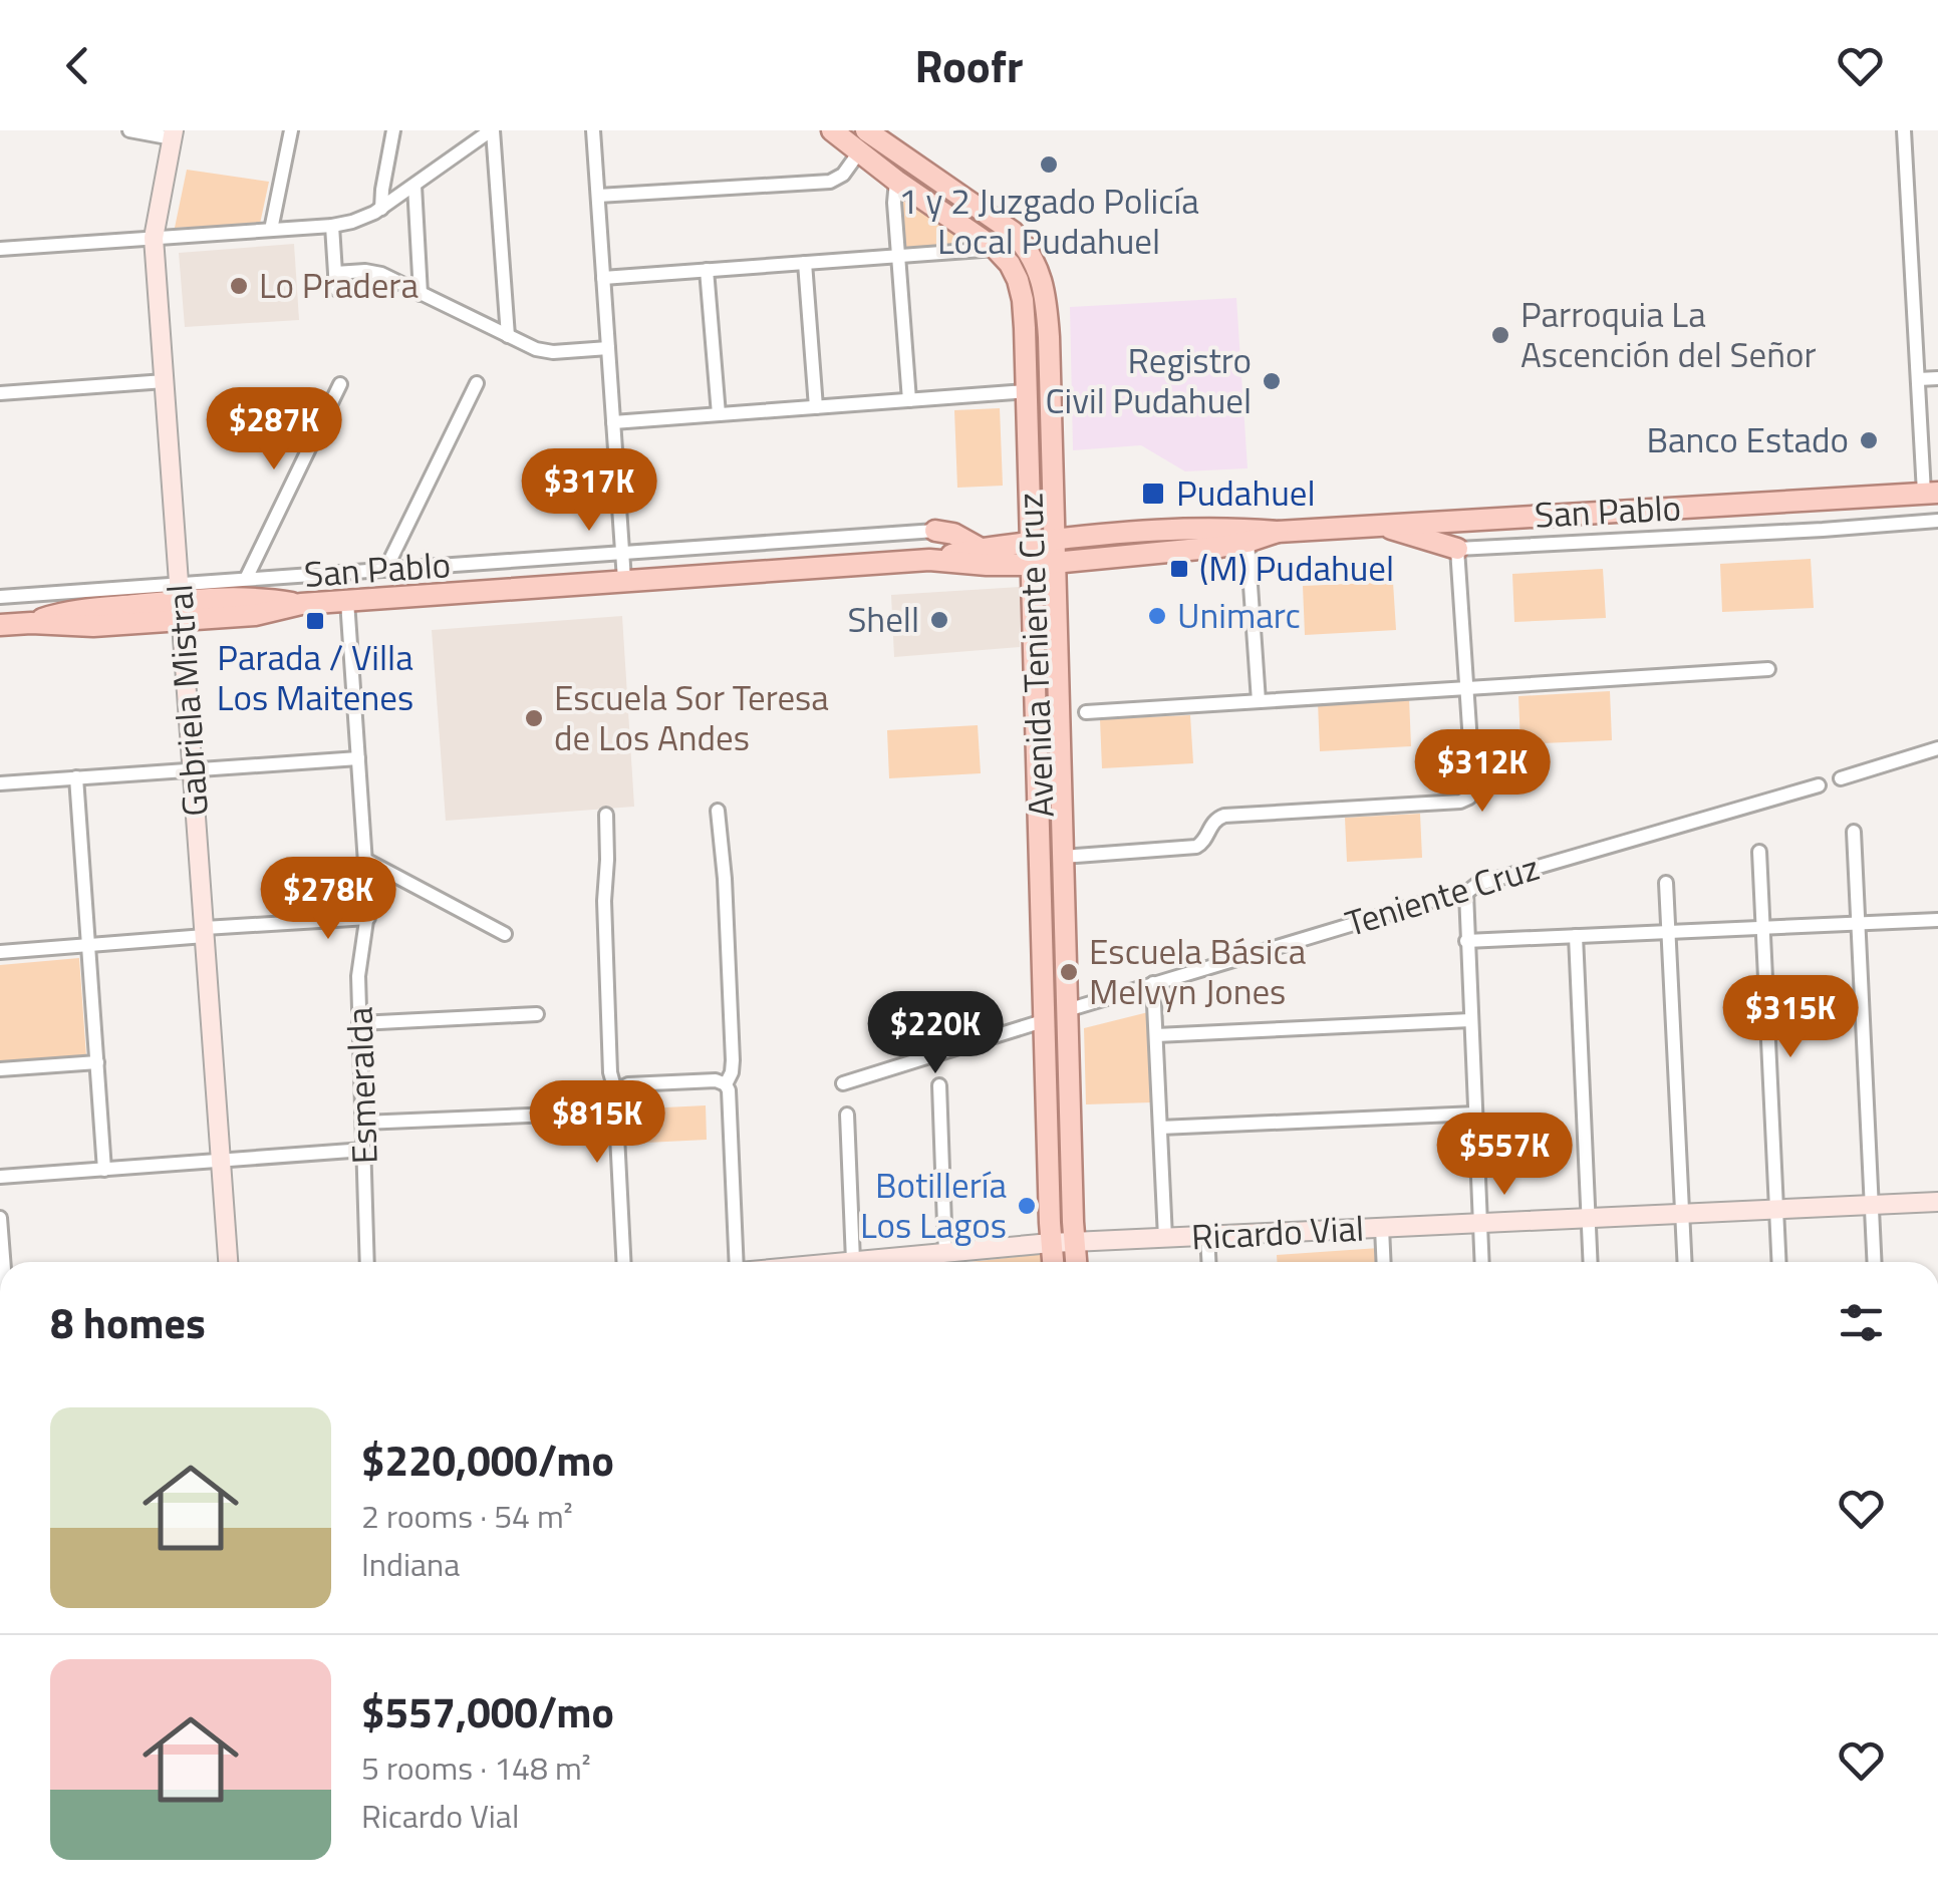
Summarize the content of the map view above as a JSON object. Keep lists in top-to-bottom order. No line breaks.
{"streets":{"main road":["San Pablo","Avenida Teniente Cruz"],"street":["Gabriela Mistral","Teniente Cruz","Esmeralda","Ricardo Vial"]},"crossings":[["San Pablo","Avenida Teniente Cruz"],["San Pablo","Gabriela Mistral"],["San Pablo","Esmeralda"],["Avenida Teniente Cruz","Teniente Cruz"],["Avenida Teniente Cruz","Ricardo Vial"]],"places":{"other":["1 y 2 Juzgado Policía Local Pudahuel","Lo Pradera","Parroquia La Ascención del Señor","Registro Civil Pudahuel","Banco Estado","Unimarc","Shell","Escuela Sor Teresa de Los Andes","Escuela Básica Melvyn Jones","Botillería Los Lagos"],"transit":["Pudahuel","(M) Pudahuel","Parada / Villa Los Maitenes"]},"page":{"header":"Roofr","price":["$287K","$317K","$312K","$278K","$315K","$220K","$815K","$557K"],"heading":"8 homes","list":[{"name":"$220,000/mo","note":"2 rooms · 54 m² · Indiana"},{"name":"$557,000/mo","note":"5 rooms · 148 m² · Ricardo Vial"}]}}
